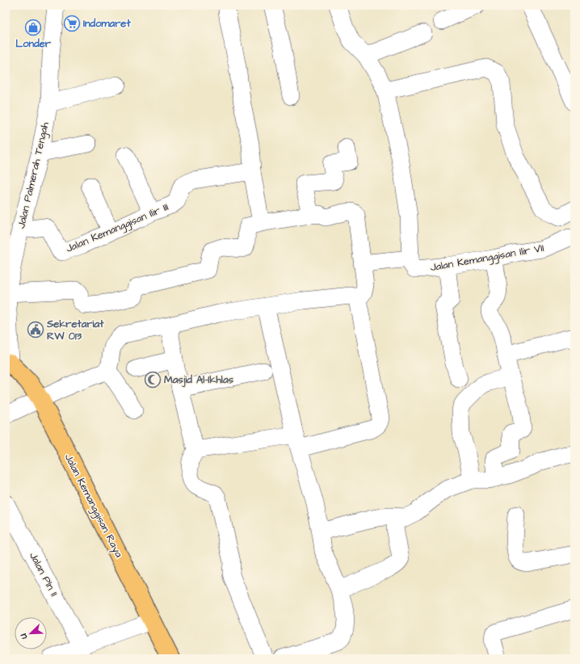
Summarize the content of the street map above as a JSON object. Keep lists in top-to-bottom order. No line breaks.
{"streets":{"main road":["Jalan Kemanggisan Raya"],"street":["Jalan Palmerah Tengah","Jalan Kemanggisan Ilir III","Jalan Kemanggisan Ilir VII","Jalan Pln II"]},"crossings":[["Jalan Palmerah Tengah","Jalan Kemanggisan Ilir III"],["Jalan Palmerah Tengah","Jalan Kemanggisan Raya"]],"places":{"supermarket":["Indomaret"],"shop":["Londer"],"public building":["Sekretariat RW 013"],"mosque":["Masjid Al-Ikhlas"]},"north":"bottom left"}
